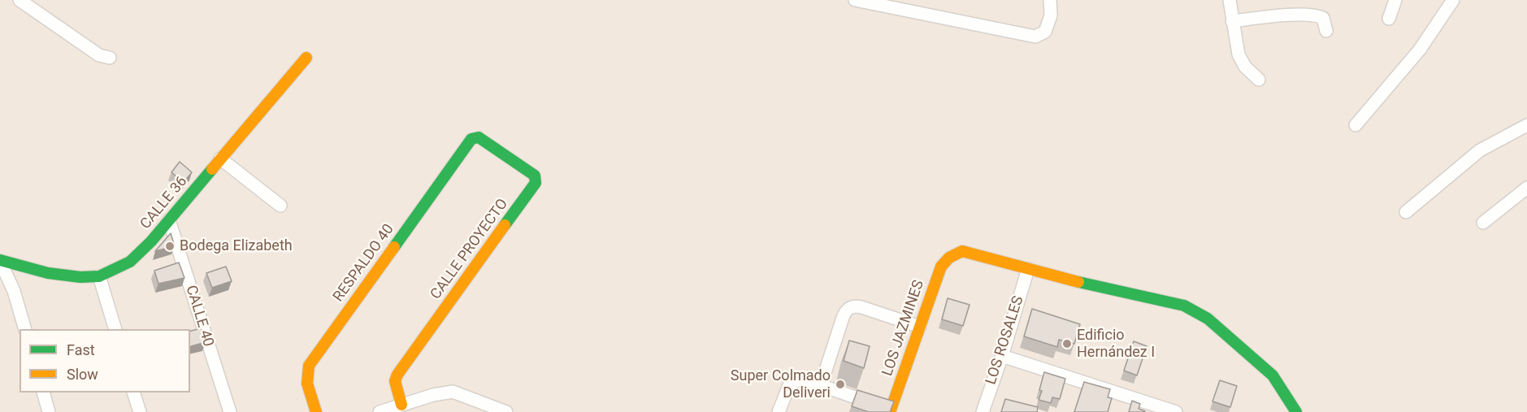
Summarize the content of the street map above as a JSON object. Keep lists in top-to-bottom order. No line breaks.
{"streets":{"street":["CALLE 36","CALLE PROYECTO","RESPALDO 40","CALLE 40","LOS JAZMINES","LOS ROSALES"]},"crossings":[["CALLE 36","CALLE 40"],["CALLE PROYECTO","RESPALDO 40"],["LOS JAZMINES","LOS ROSALES"]],"places":["Bodega Elizabeth","Edificio Hernández I","Super Colmado Deliveri"],"legend":["Fast","Slow"]}
